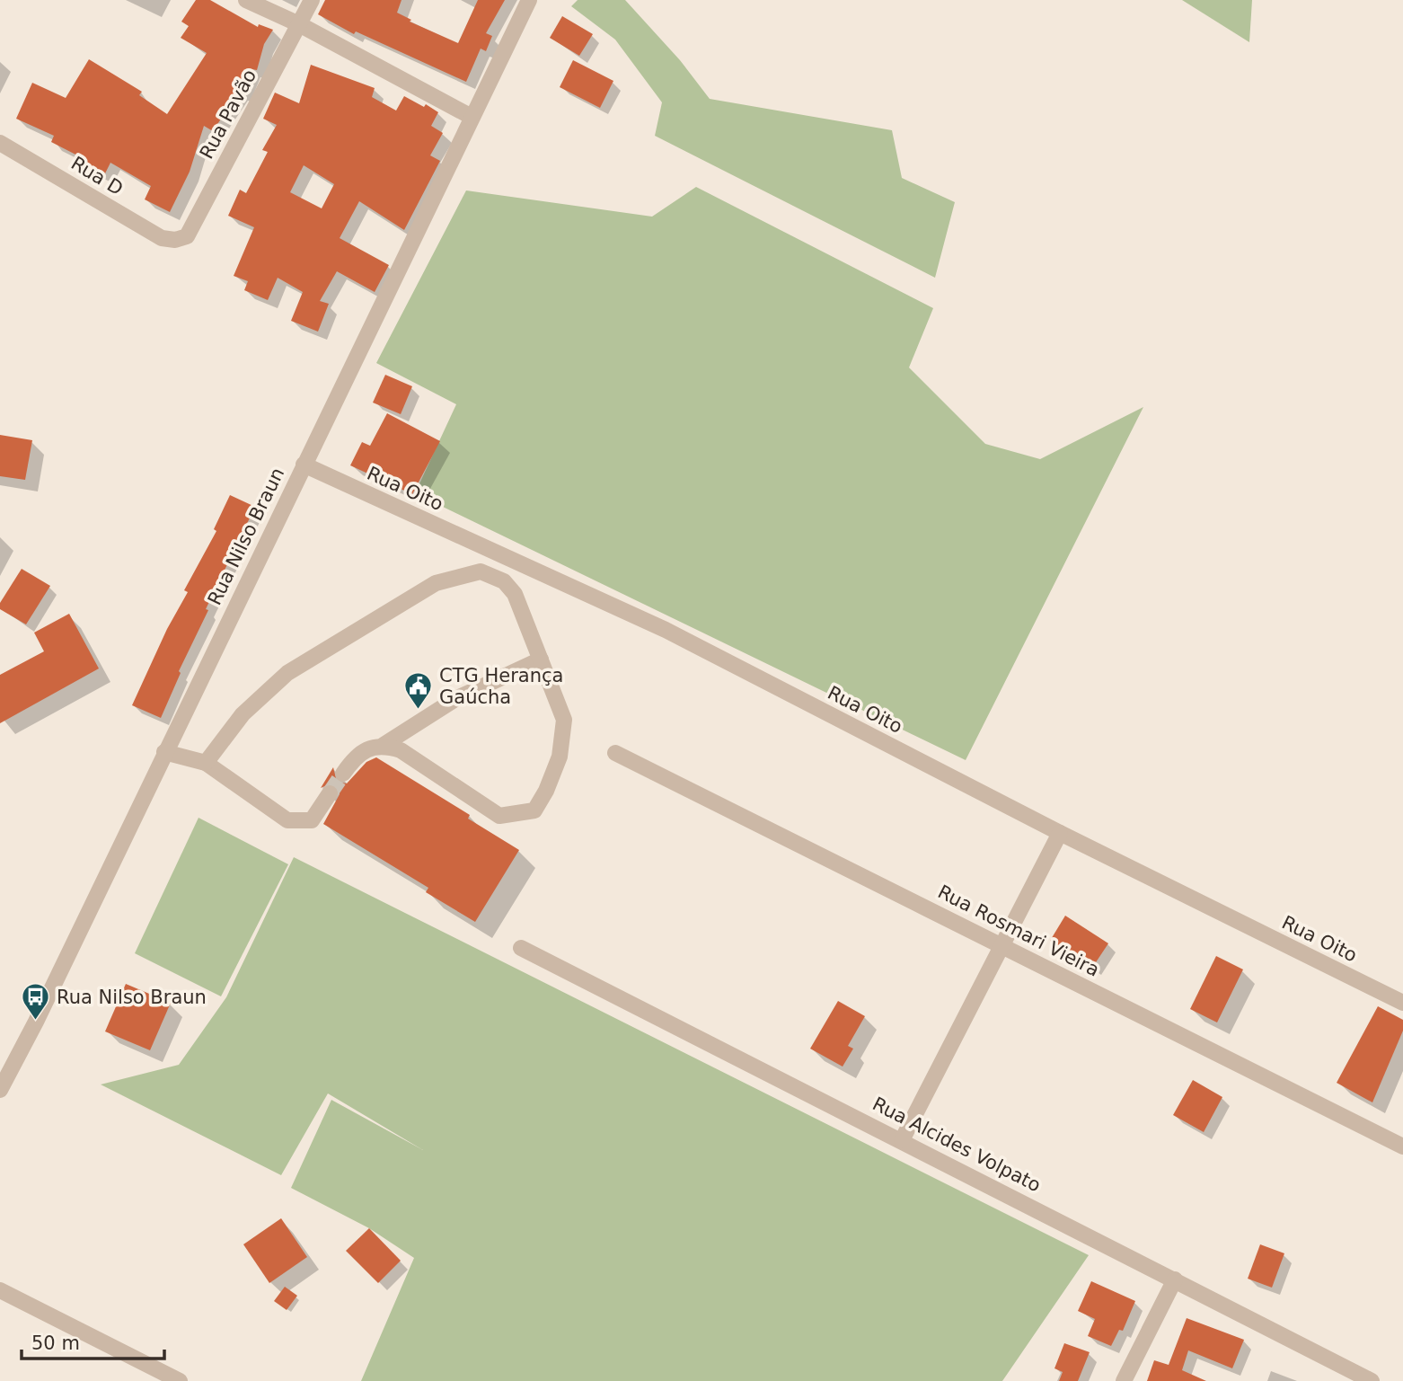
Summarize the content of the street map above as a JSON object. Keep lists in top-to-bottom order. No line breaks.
{"streets":{"street":["Rua Pavão","Rua D","Rua Oito","Rua Nilso Braun","Rua Rosmari Vieira","Rua Alcides Volpato"]},"crossings":[["Rua Pavão","Rua D"],["Rua Oito","Rua Nilso Braun"]],"places":{"public building":["CTG Herança Gaúcha"],"bus stop":["Rua Nilso Braun"]},"scale_bar":"50 m"}
